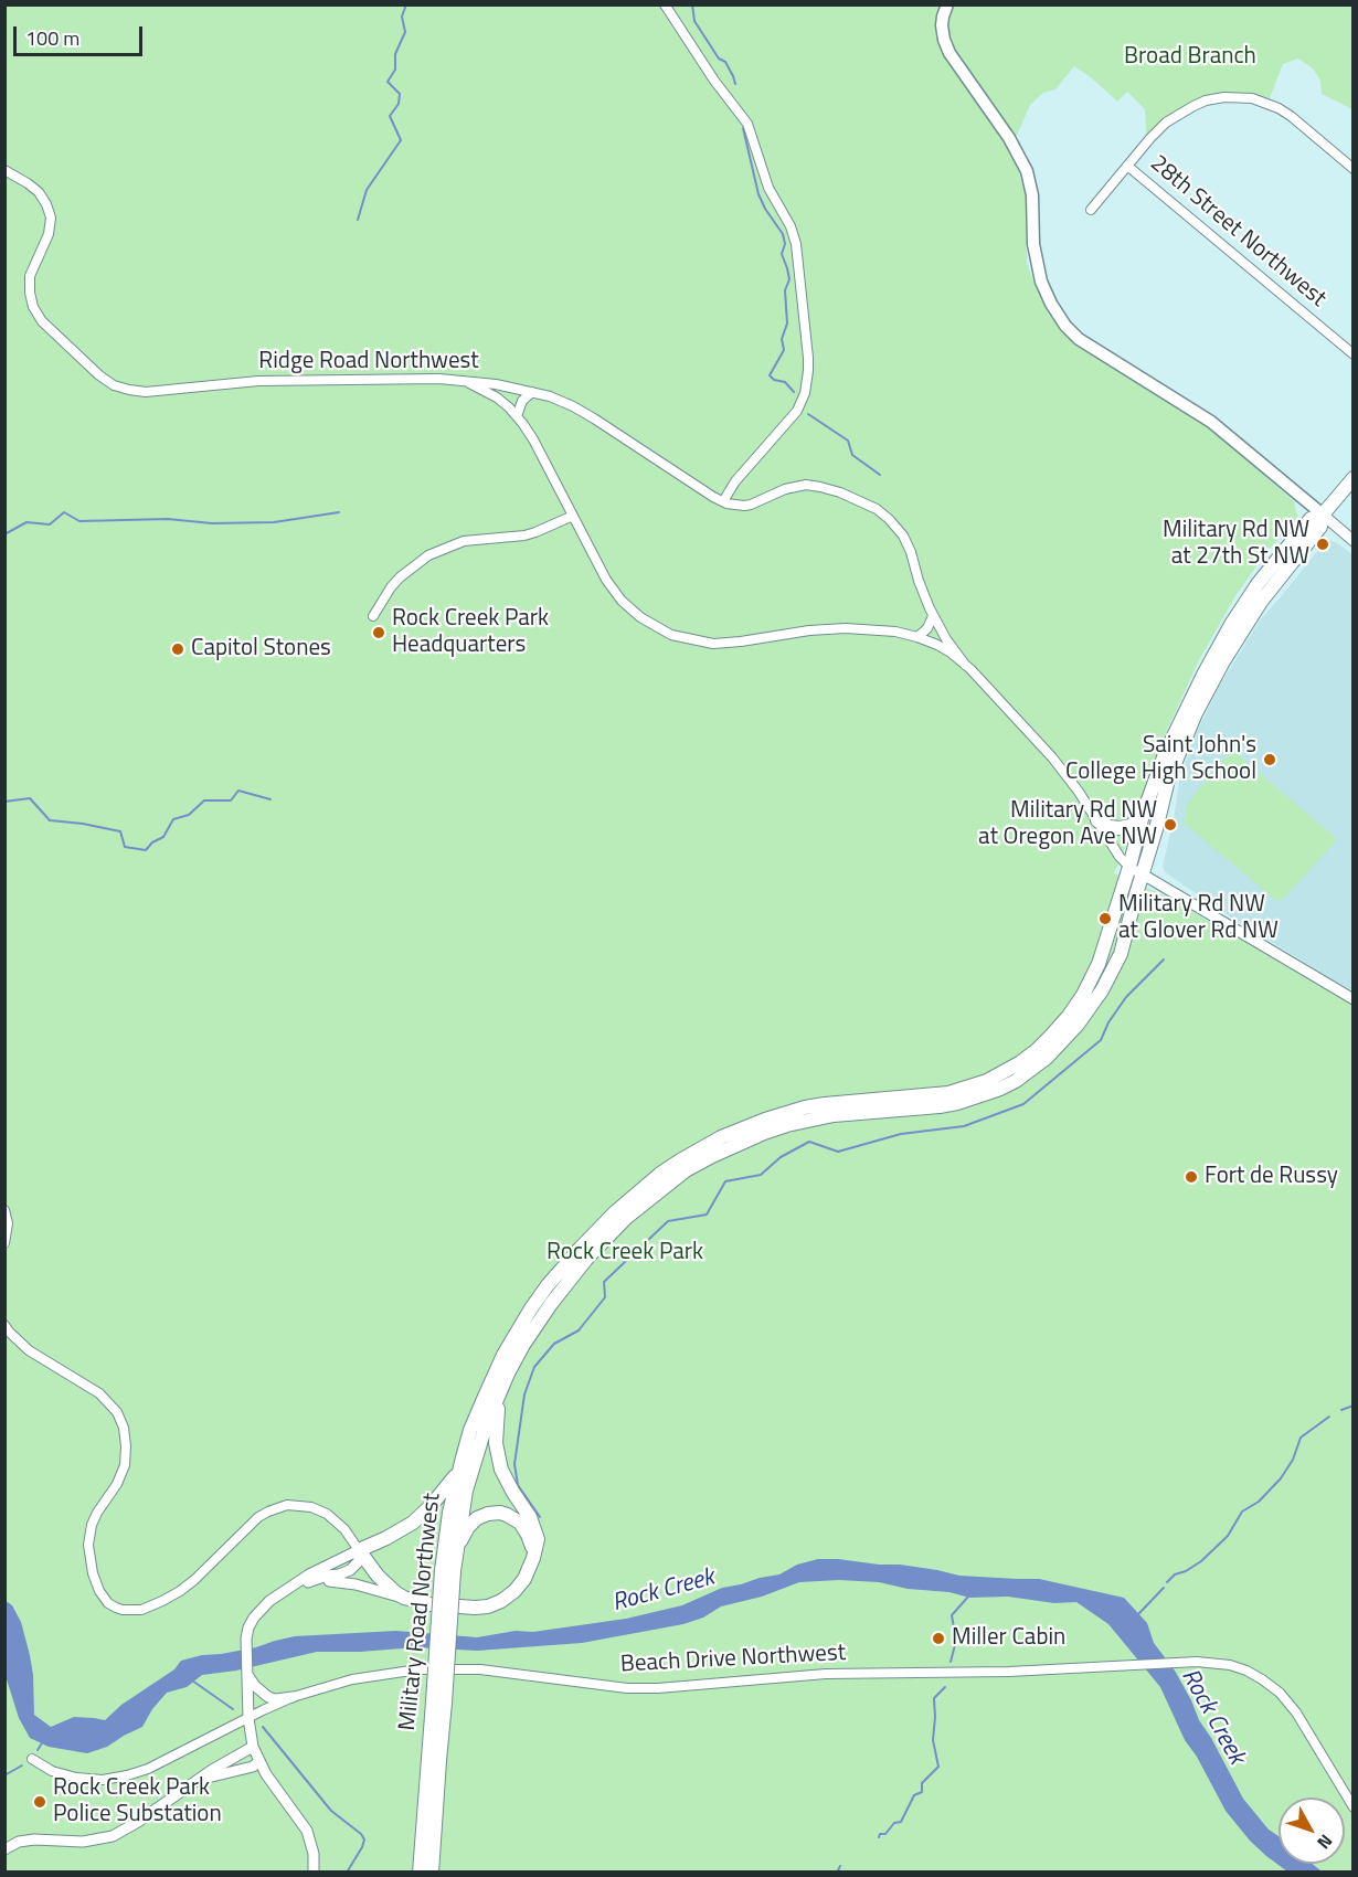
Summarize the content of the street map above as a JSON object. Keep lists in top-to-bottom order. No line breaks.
{"streets":{"main road":["Military Road Northwest"],"street":["28th Street Northwest","Ridge Road Northwest","Beach Drive Northwest"]},"water":["Rock Creek"],"parks":["Broad Branch","Rock Creek Park"],"places":["Military Rd NW at 27th St NW","Rock Creek Park Headquarters","Capitol Stones","Saint John's College High School","Military Rd NW at Oregon Ave NW","Military Rd NW at Glover Rd NW","Fort de Russy","Miller Cabin","Rock Creek Park Police Substation"],"scale_bar":"100 m","north":"bottom right"}
